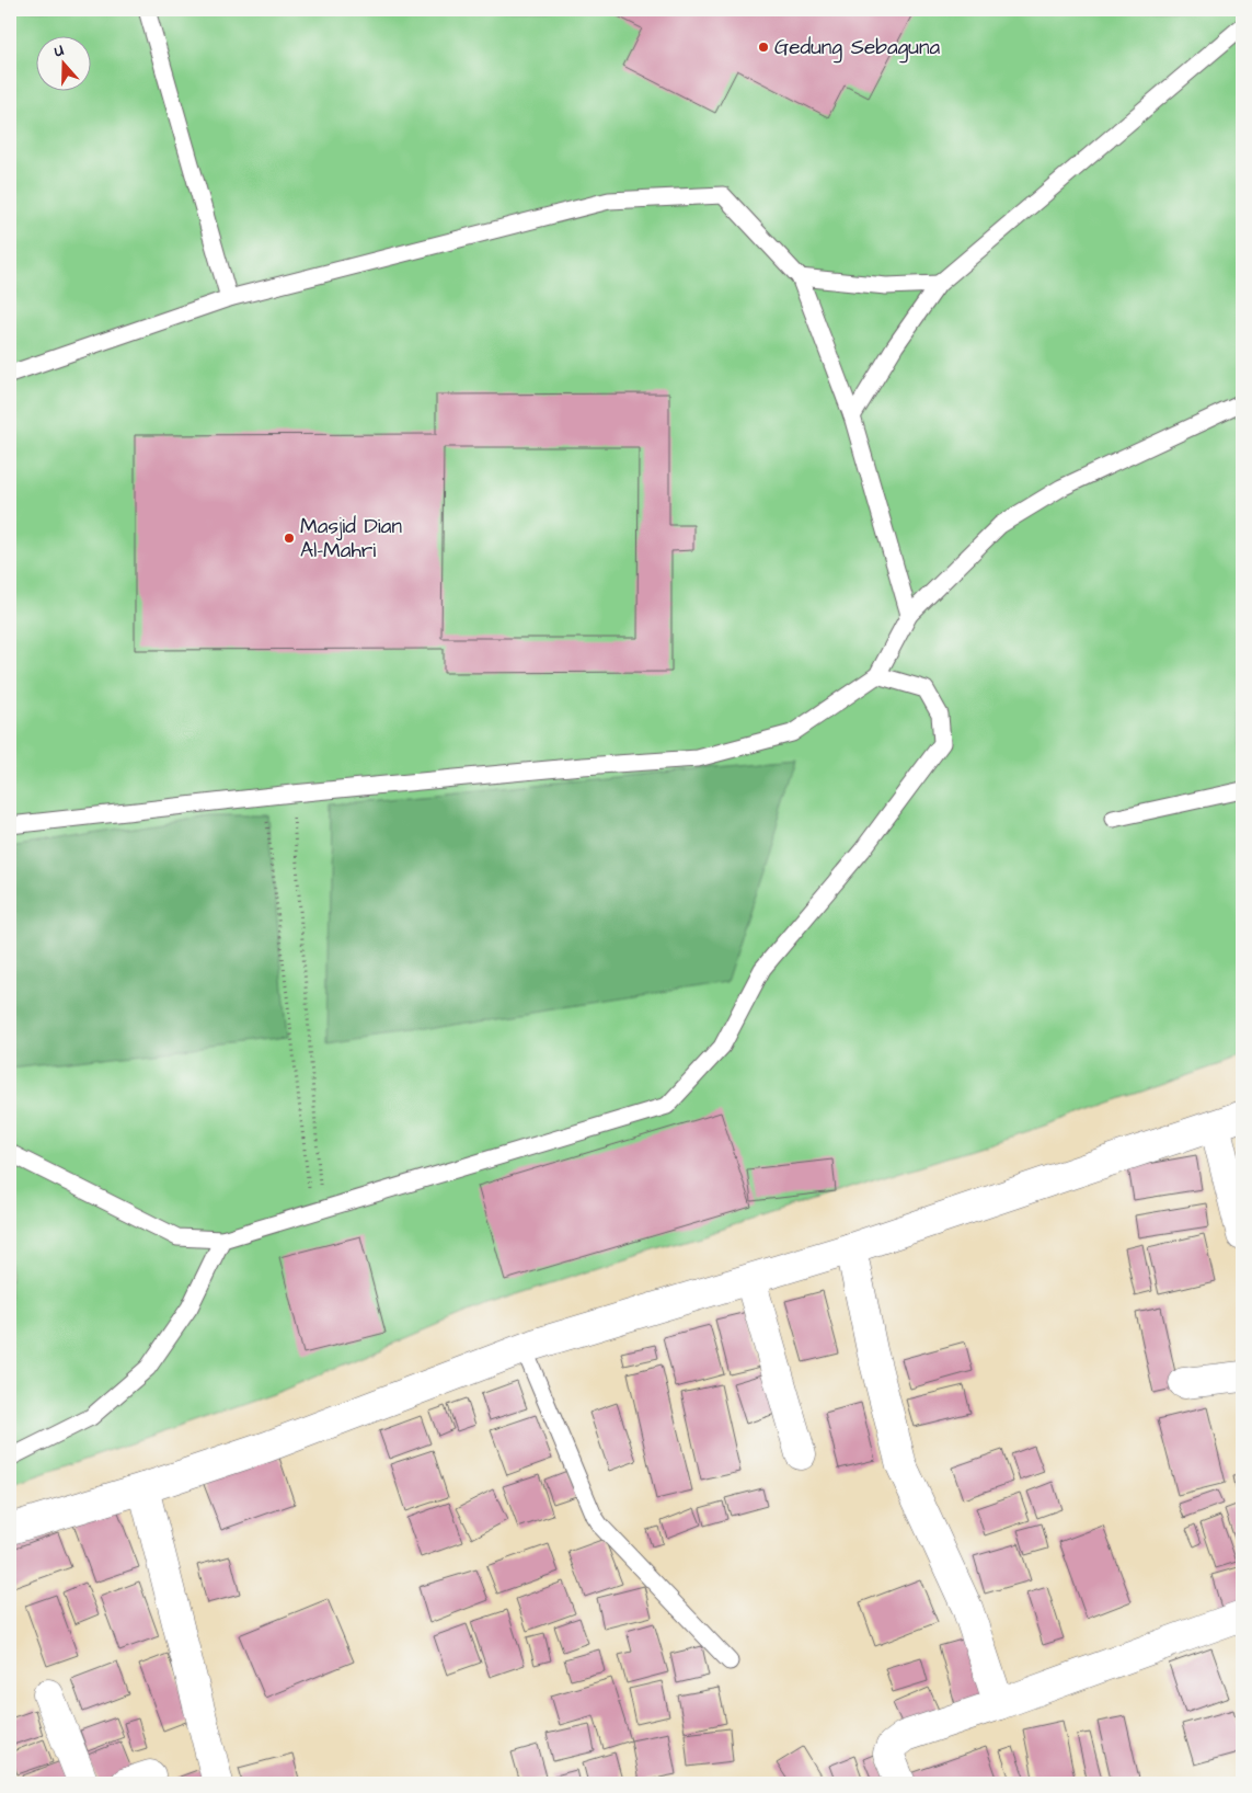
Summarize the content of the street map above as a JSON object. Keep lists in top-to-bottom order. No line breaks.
{"places":["Gedung Sebaguna","Masjid Dian Al-Mahri"],"north":"top"}
